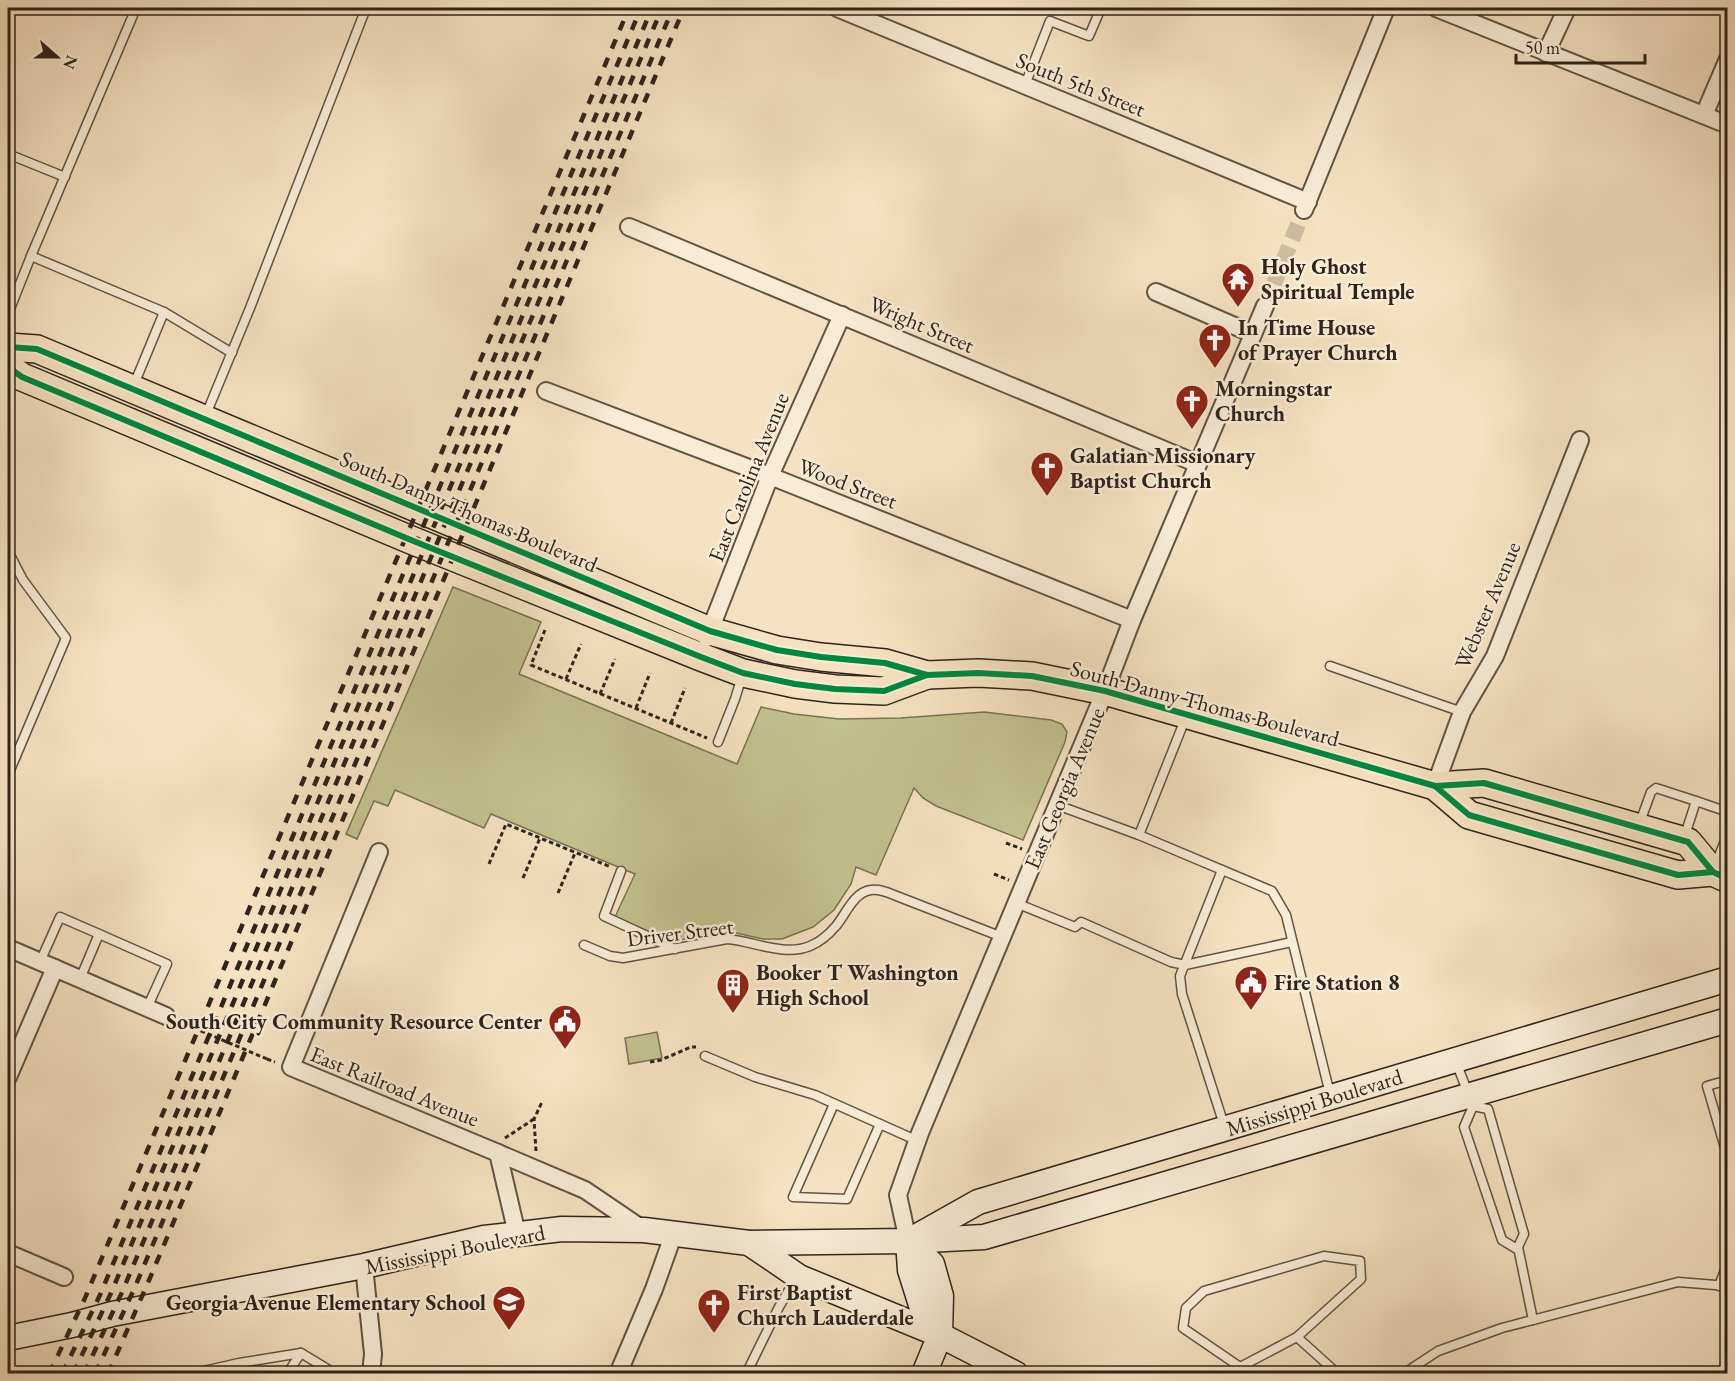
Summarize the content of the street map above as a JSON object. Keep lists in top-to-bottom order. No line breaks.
{"streets":{"main road":["South Danny Thomas Boulevard","Mississippi Boulevard"],"street":["South 5th Street","Wright Street","East Carolina Avenue","Wood Street","Webster Avenue","East Georgia Avenue","East Railroad Avenue"],"lane":["Driver Street"]},"crossings":[["Wright Street","East Carolina Avenue"],["Wright Street","East Georgia Avenue"],["East Carolina Avenue","Wood Street"],["East Carolina Avenue","South Danny Thomas Boulevard"],["Wood Street","East Georgia Avenue"],["South Danny Thomas Boulevard","Webster Avenue"],["South Danny Thomas Boulevard","East Georgia Avenue"],["East Georgia Avenue","Driver Street"],["East Georgia Avenue","Mississippi Boulevard"],["East Railroad Avenue","Mississippi Boulevard"]],"places":{"temple":["Holy Ghost Spiritual Temple"],"church":["In Time House of Prayer Church","Morningstar Church","Galatian Missionary Baptist Church","First Baptist Church Lauderdale"],"public building":["Fire Station 8","South City Community Resource Center"],"building":["Booker T Washington High School"],"school or university":["Georgia Avenue Elementary School"]},"scale_bar":"50 m","north":"right"}
